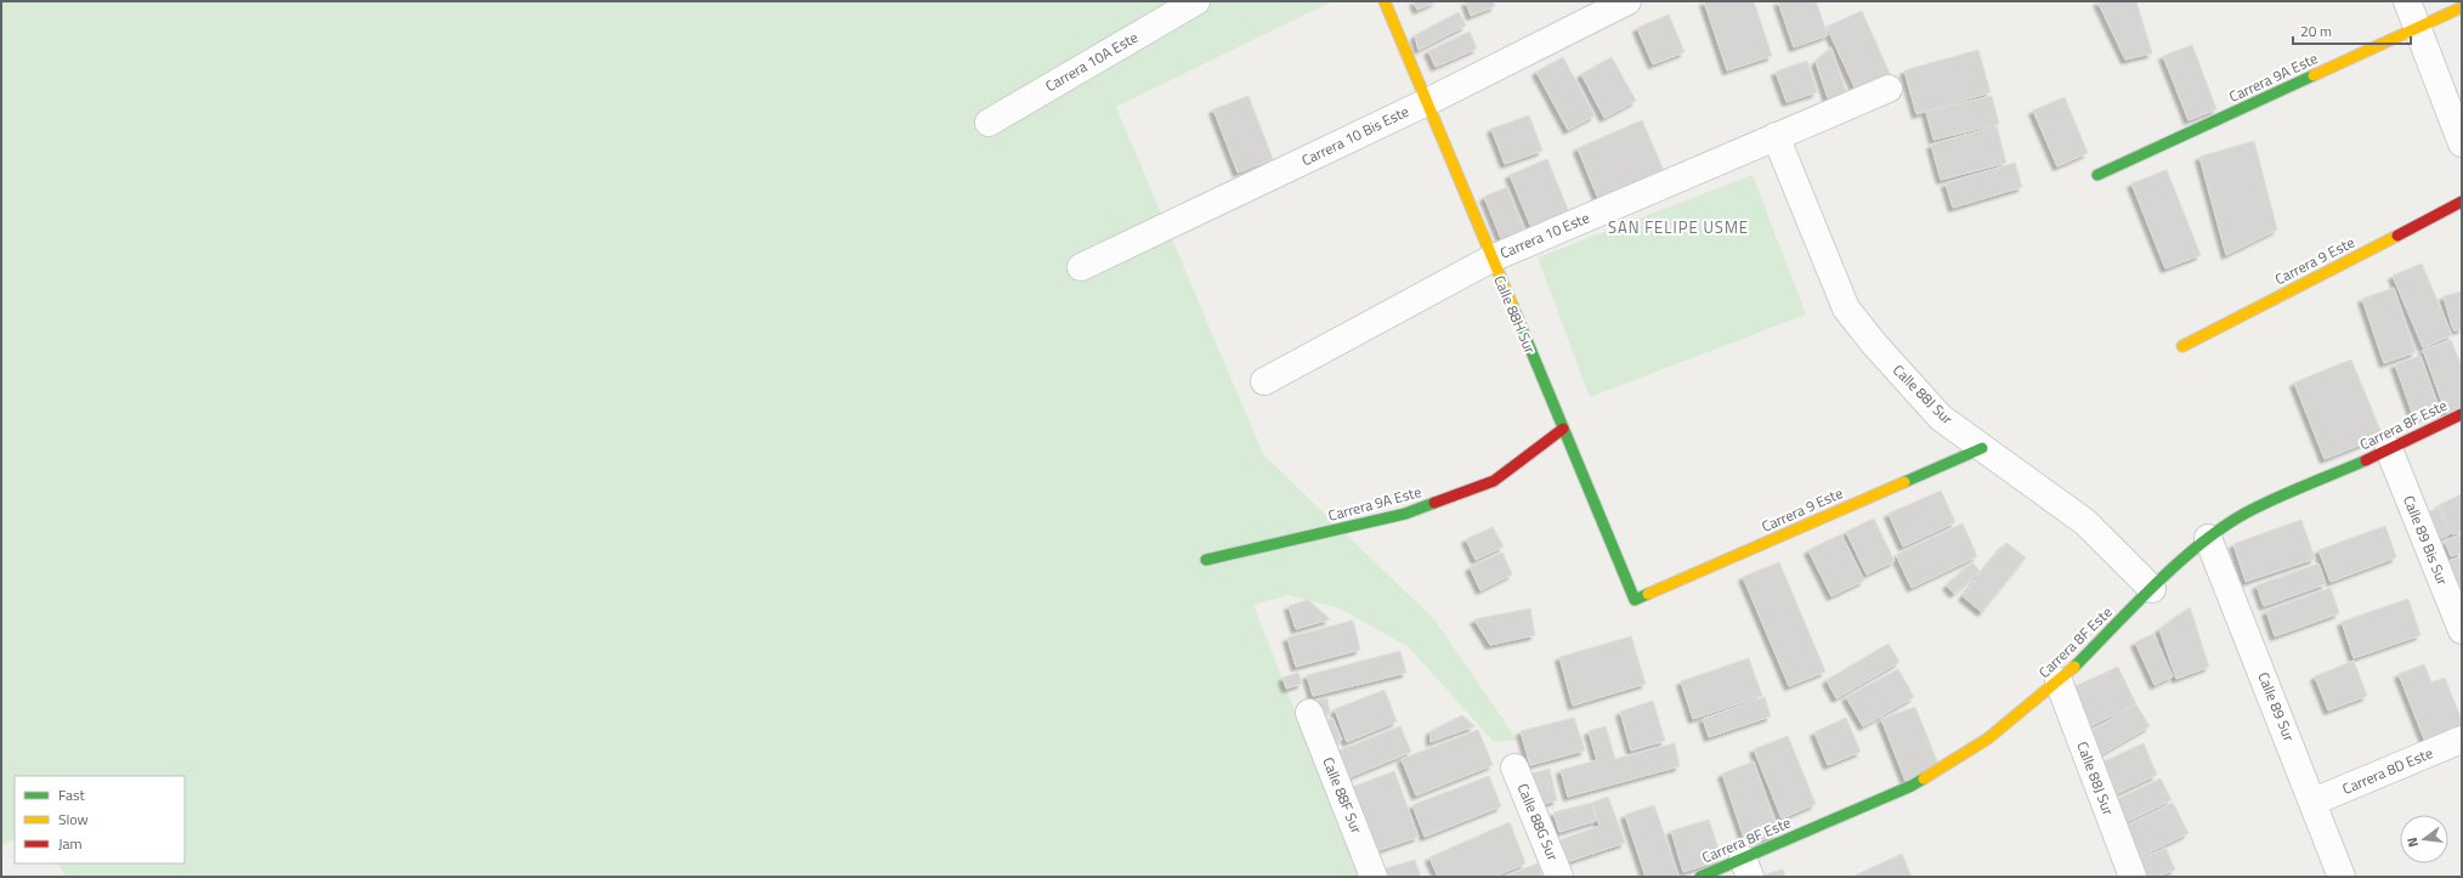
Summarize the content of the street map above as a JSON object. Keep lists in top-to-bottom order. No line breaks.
{"streets":{"street":["Carrera 10A Este","Carrera 9A Este","Carrera 10 Bis Este","Carrera 10 Este","Carrera 9 Este","Calle 88H Sur","Calle 88J Sur","Carrera 8F Este","Calle 89 Bis Sur","Calle 89 Sur","Carrera 8D Este","Calle 88F Sur","Calle 88G Sur"]},"crossings":[["Carrera 9A Este","Calle 88H Sur"],["Carrera 10 Bis Este","Calle 88H Sur"],["Carrera 10 Este","Calle 88H Sur"],["Carrera 10 Este","Calle 88J Sur"],["Carrera 9 Este","Calle 88H Sur"],["Carrera 9 Este","Calle 88J Sur"],["Calle 88J Sur","Carrera 8F Este"],["Carrera 8F Este","Calle 89 Bis Sur"],["Carrera 8F Este","Calle 89 Sur"],["Calle 89 Sur","Carrera 8D Este"]],"districts":["SAN FELIPE USME"],"legend":["Fast","Slow","Jam"],"scale_bar":"20 m","north":"left"}
